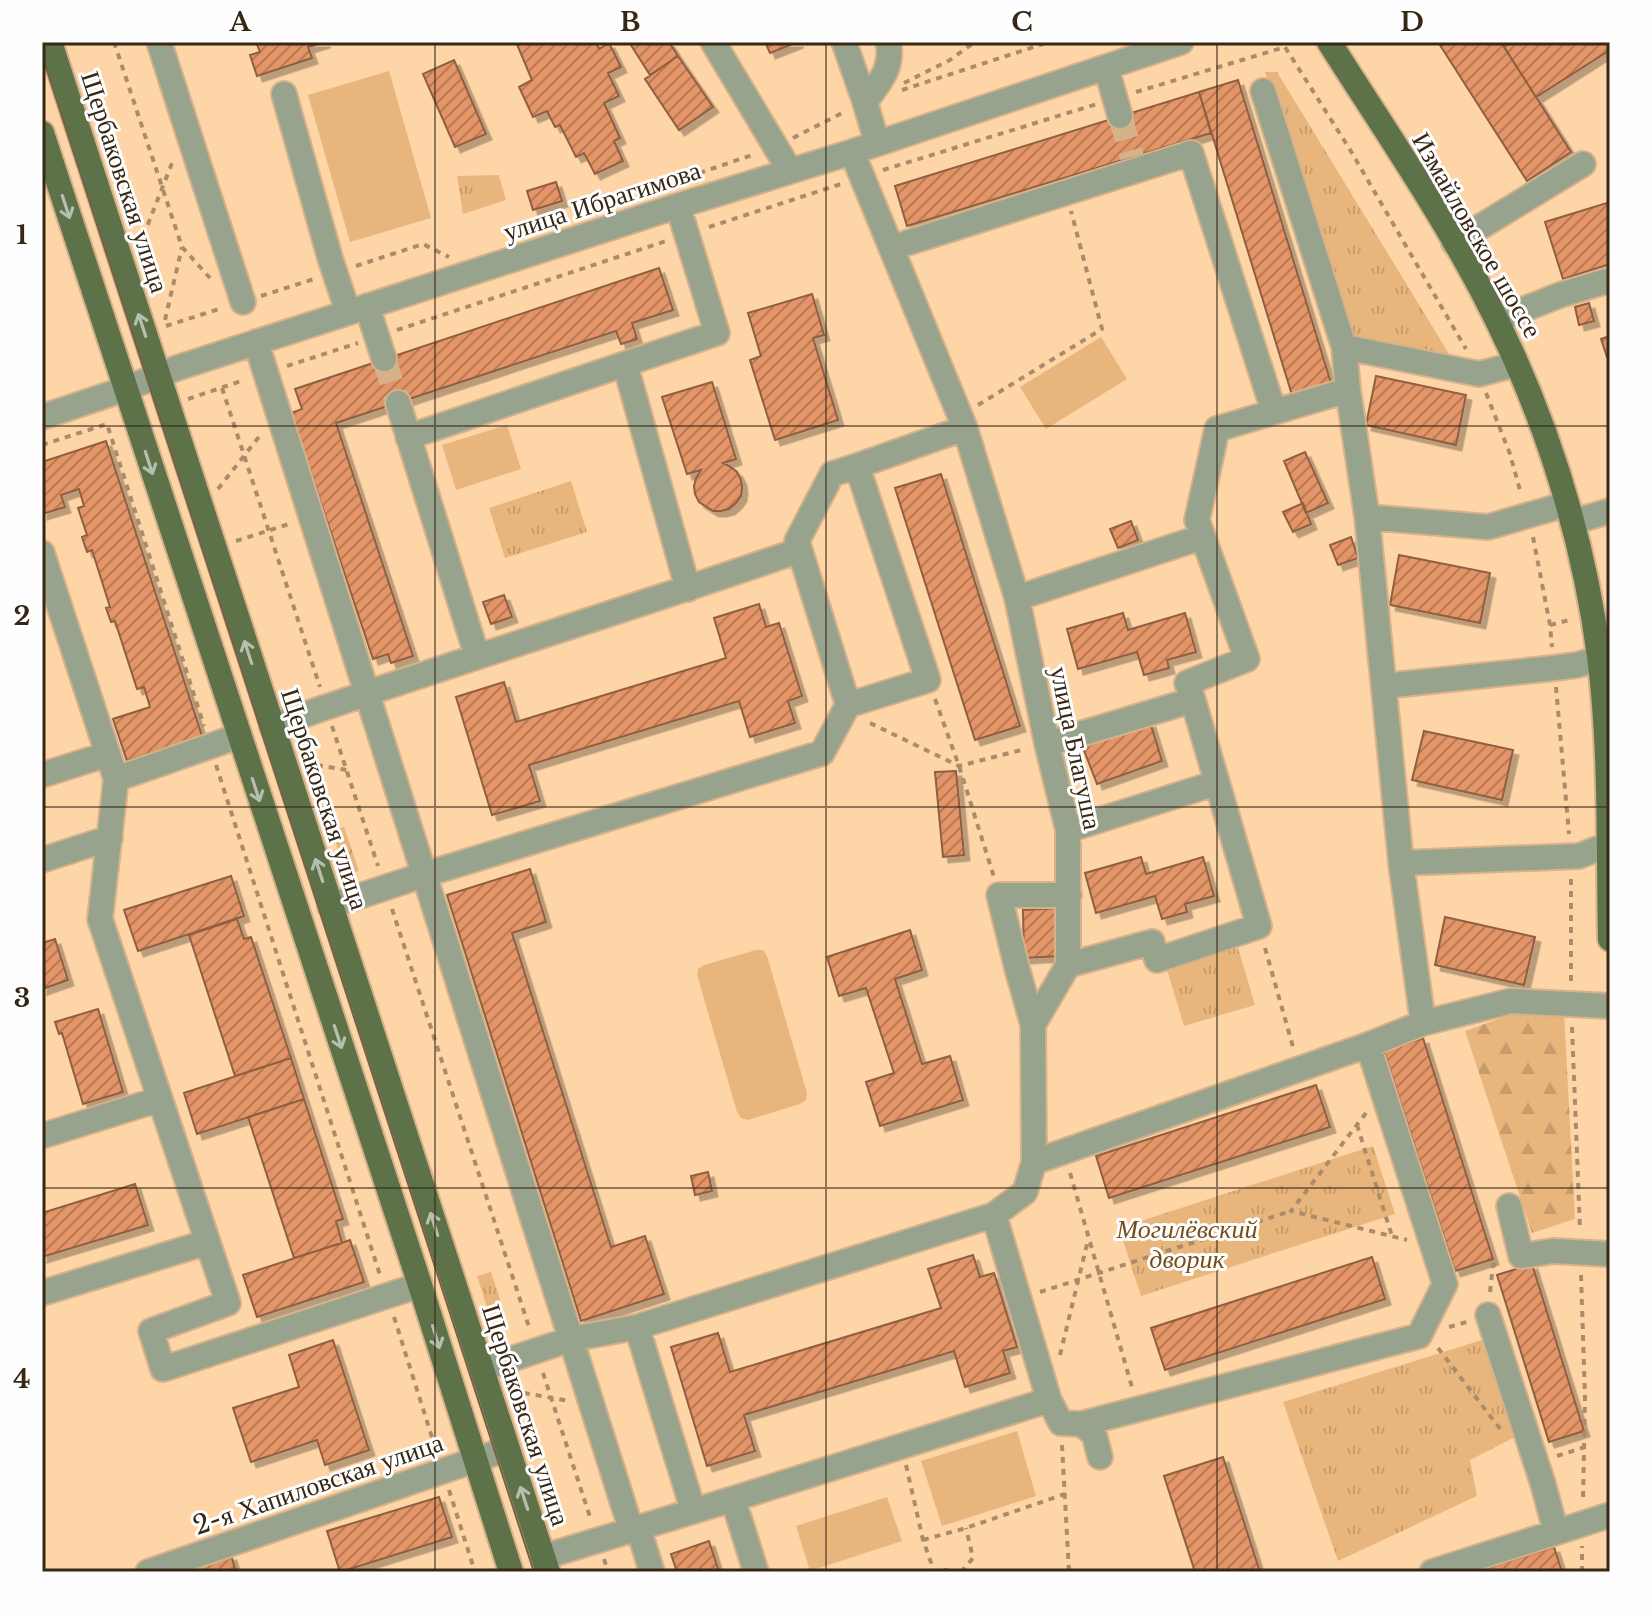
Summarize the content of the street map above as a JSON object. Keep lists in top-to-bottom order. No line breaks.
{"streets":{"main road":["Щербаковская улица","Измайловское шоссе"],"street":["улица Ибрагимова","улица Благуша","2-я Хапиловская улица"]},"crossings":[["Щербаковская улица","улица Ибрагимова"],["Щербаковская улица","2-я Хапиловская улица"],["улица Ибрагимова","улица Благуша"]],"parks":["Могилёвский дворик"],"grid":{"columns":["A","B","C","D"],"rows":["1","2","3","4"]}}
